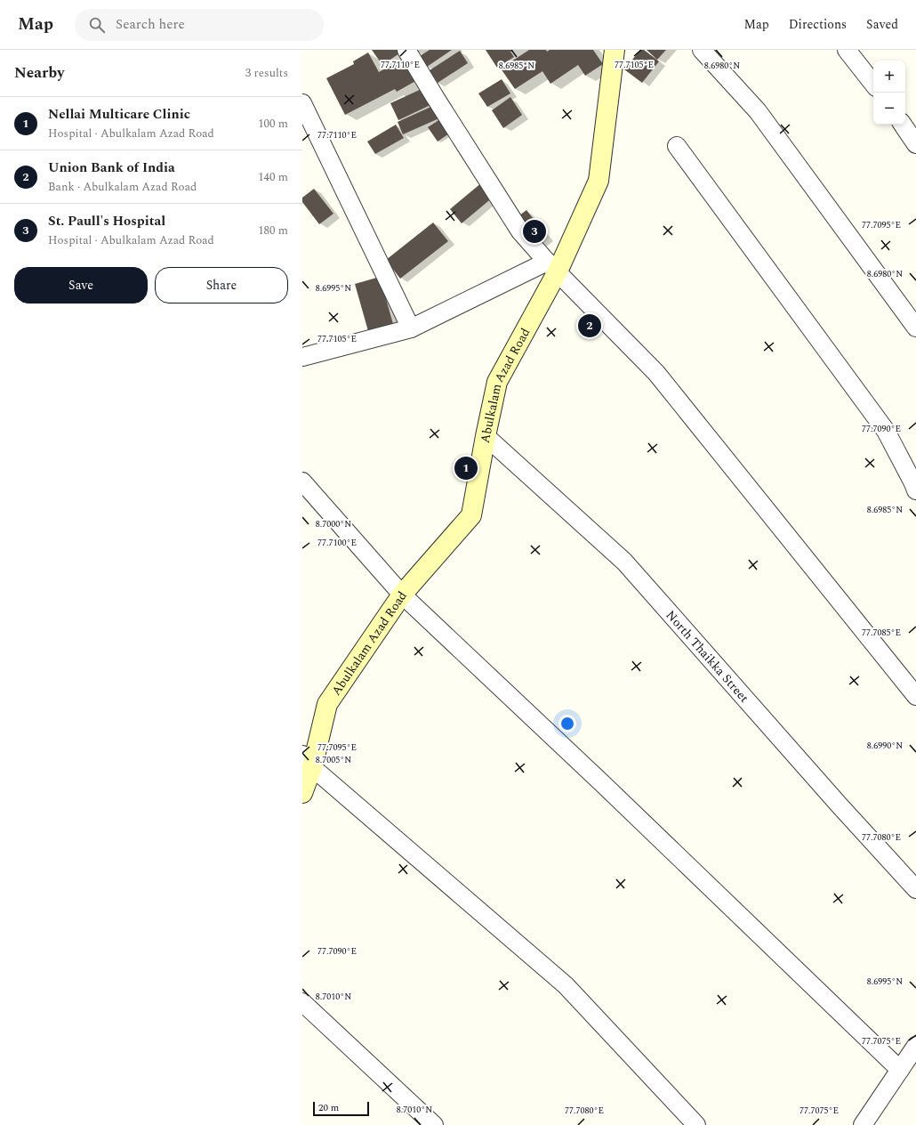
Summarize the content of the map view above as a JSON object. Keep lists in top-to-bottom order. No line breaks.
{"streets":{"main road":["Abulkalam Azad Road"],"street":["North Thaikka Street"]},"crossings":[["Abulkalam Azad Road","North Thaikka Street"]],"scale_bar":"20 m","page":{"header":"Map","search":"Search here","nav":["Map","Directions","Saved"],"heading":["Nearby","3 results"],"map_buttons":["+","−"],"list":[{"mark":"1","name":"Nellai Multicare Clinic","note":"Hospital · Abulkalam Azad Road","value":"100 m"},{"mark":"2","name":"Union Bank of India","note":"Bank · Abulkalam Azad Road","value":"140 m"},{"mark":"3","name":"St. Paull's Hospital","note":"Hospital · Abulkalam Azad Road","value":"180 m"}],"pins":["3","2","1"],"buttons":["Save","Share"],"scale":"20 m"},"coordinates":["77.7110°E","77.7105°E","8.6985°N","8.6980°N","77.7095°E","8.6995°N","77.7090°E","8.7000°N","77.7100°E","77.7085°E","8.6990°N","8.7005°N","77.7080°E","8.7010°N","77.7075°E"]}
